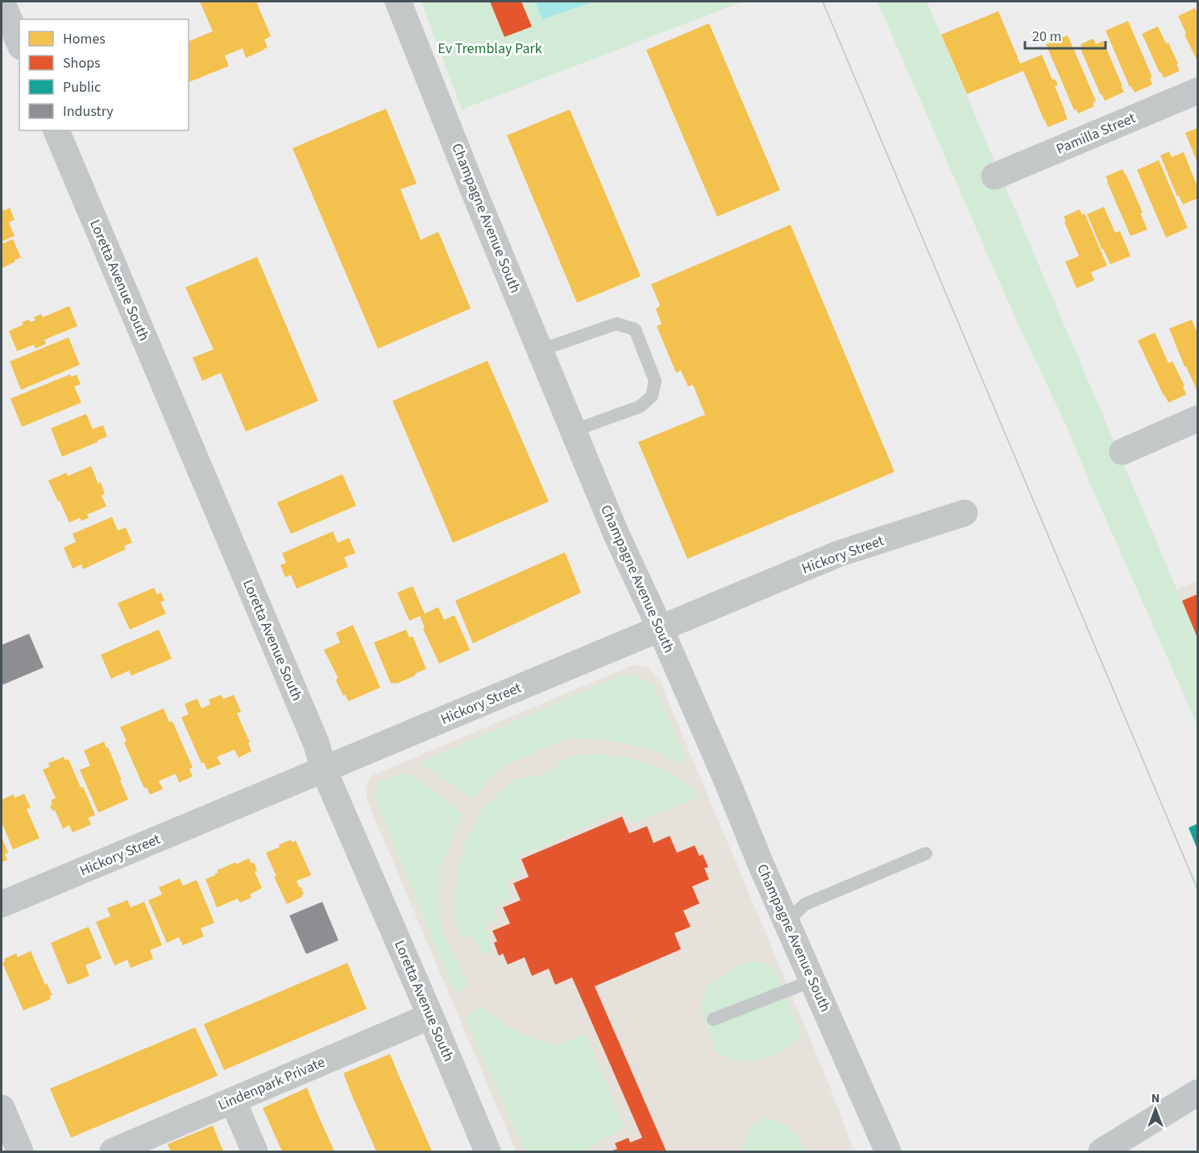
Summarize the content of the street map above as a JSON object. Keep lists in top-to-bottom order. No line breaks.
{"streets":{"street":["Pamilla Street","Champagne Avenue South","Loretta Avenue South","Hickory Street","Lindenpark Private"]},"crossings":[["Champagne Avenue South","Hickory Street"],["Loretta Avenue South","Hickory Street"],["Loretta Avenue South","Lindenpark Private"]],"parks":["Ev Tremblay Park"],"legend":["Homes","Shops","Public","Industry"],"scale_bar":"20 m","north":"top"}
